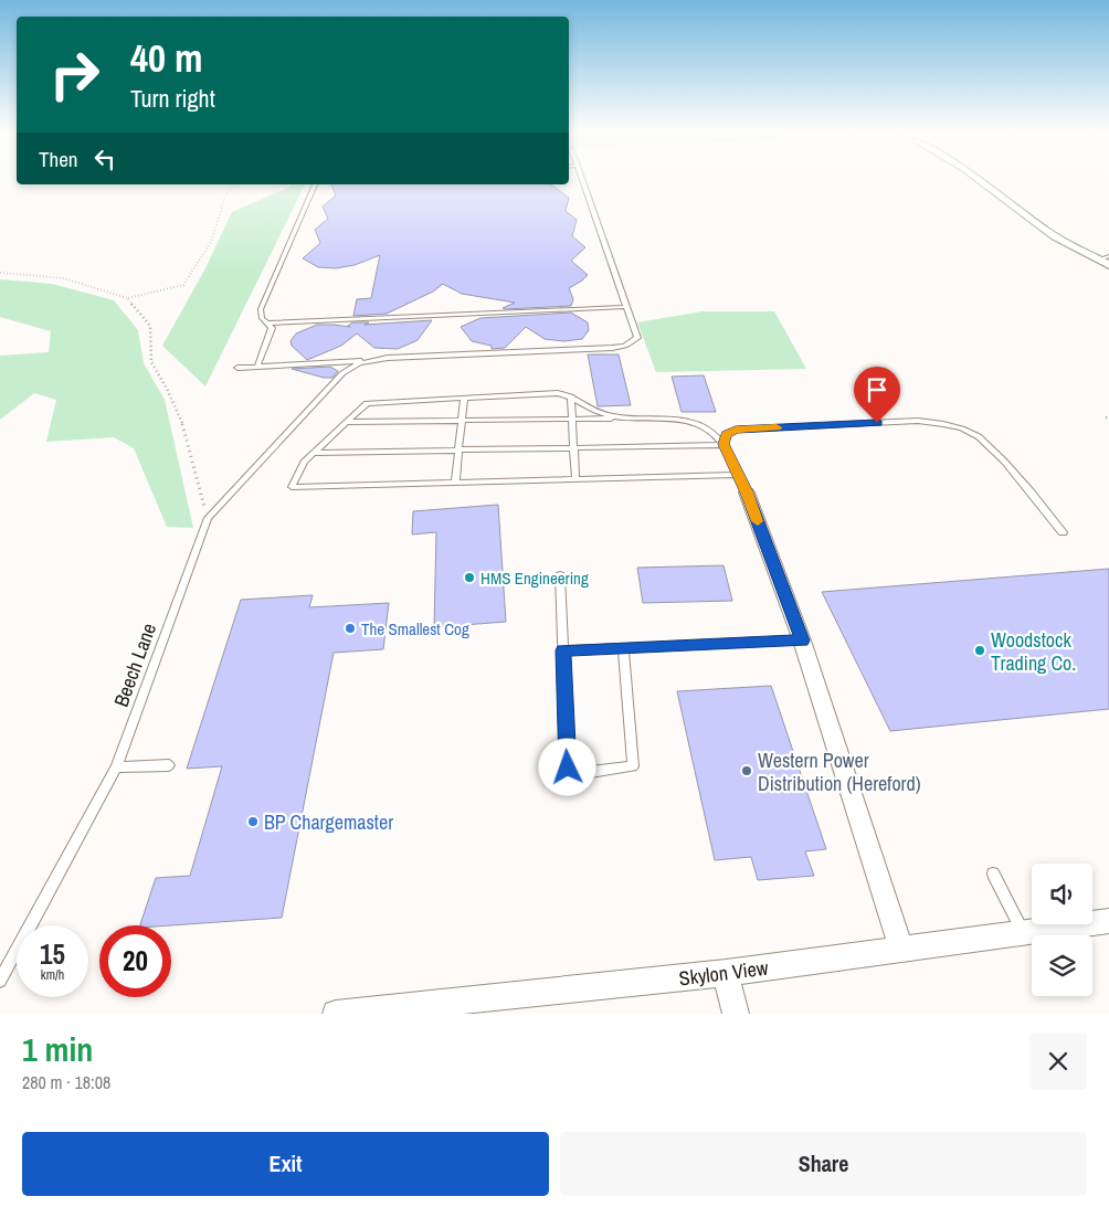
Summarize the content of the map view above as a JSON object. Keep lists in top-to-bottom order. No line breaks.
{"streets":{"street":["Skylon View"],"lane":["Beech Lane"]},"places":["HMS Engineering","The Smallest Cog","Woodstock Trading Co.","Western Power Distribution (Hereford)","BP Chargemaster"],"page":{"turn":["40 m","Turn right"],"then":"Then","speed":"15 km/h","limit":"20","heading":["1 min","280 m · 18:08"],"buttons":["Exit","Share"]}}
